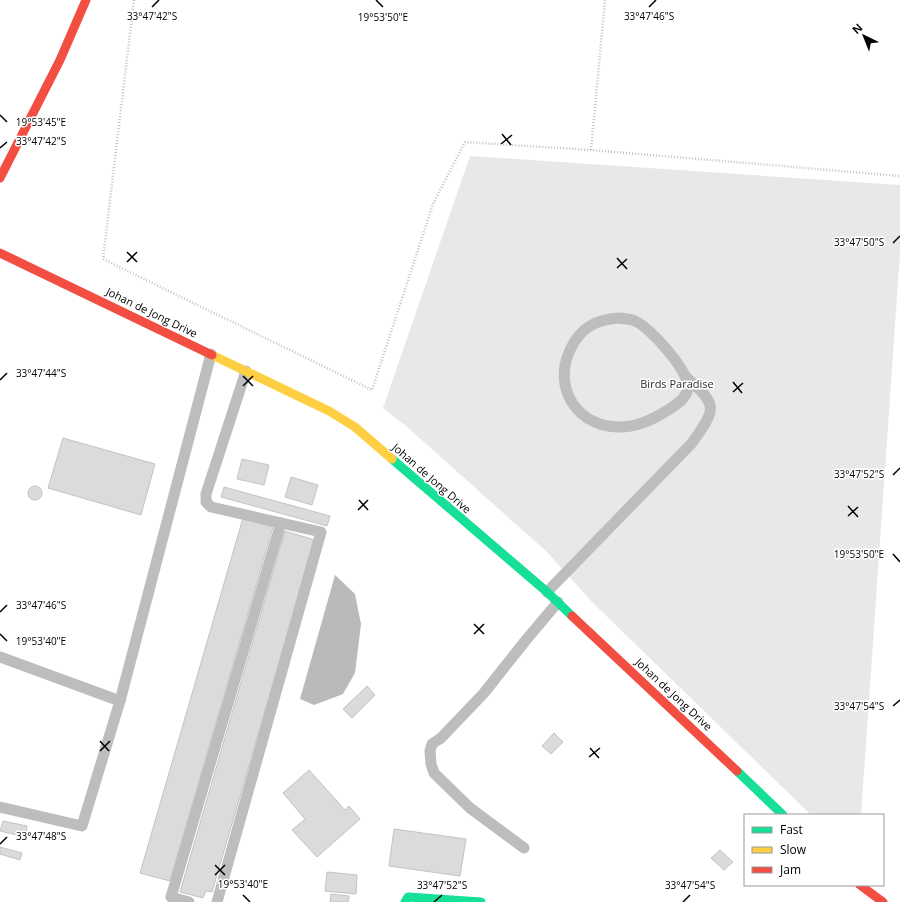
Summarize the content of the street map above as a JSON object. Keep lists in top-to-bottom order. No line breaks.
{"streets":{"street":["Johan de Jong Drive"]},"parks":["Birds Paradise"],"legend":["Fast","Slow","Jam"],"north":"top left","coordinates":["33°47'42\"S","33°47'46\"S","19°53'50\"E","19°53'45\"E","33°47'50\"S","33°47'44\"S","33°47'52\"S","19°53'40\"E","33°47'54\"S","33°47'48\"S"]}
